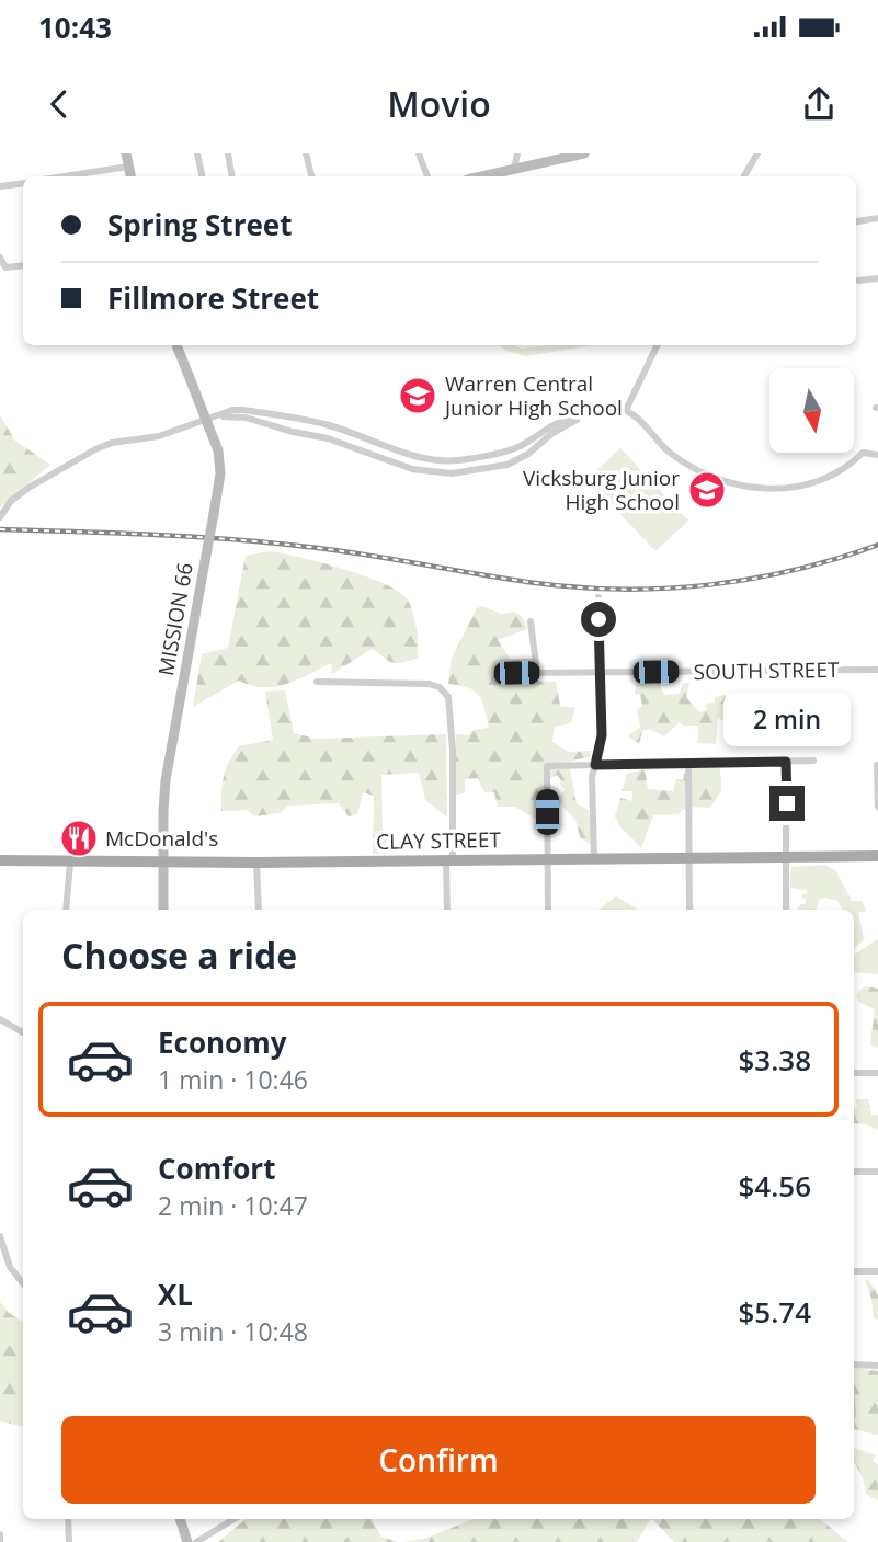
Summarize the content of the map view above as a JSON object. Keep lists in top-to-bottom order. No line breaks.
{"streets":{"main road":["CLAY STREET"],"street":["MISSION 66","SOUTH STREET"]},"crossings":[["MISSION 66","CLAY STREET"]],"places":{"school or university":["Warren Central Junior High School","Vicksburg Junior High School"],"restaurant":["McDonald's"]},"north":"bottom","page":{"status":"10:43","header":"Movio","banner":["Spring Street","Fillmore Street"],"bubble":"2 min","heading":"Choose a ride","list":[{"name":"Economy","note":"1 min · 10:46","value":"$3.38"},{"name":"Comfort","note":"2 min · 10:47","value":"$4.56"},{"name":"XL","note":"3 min · 10:48","value":"$5.74"}],"buttons":"Confirm"}}
